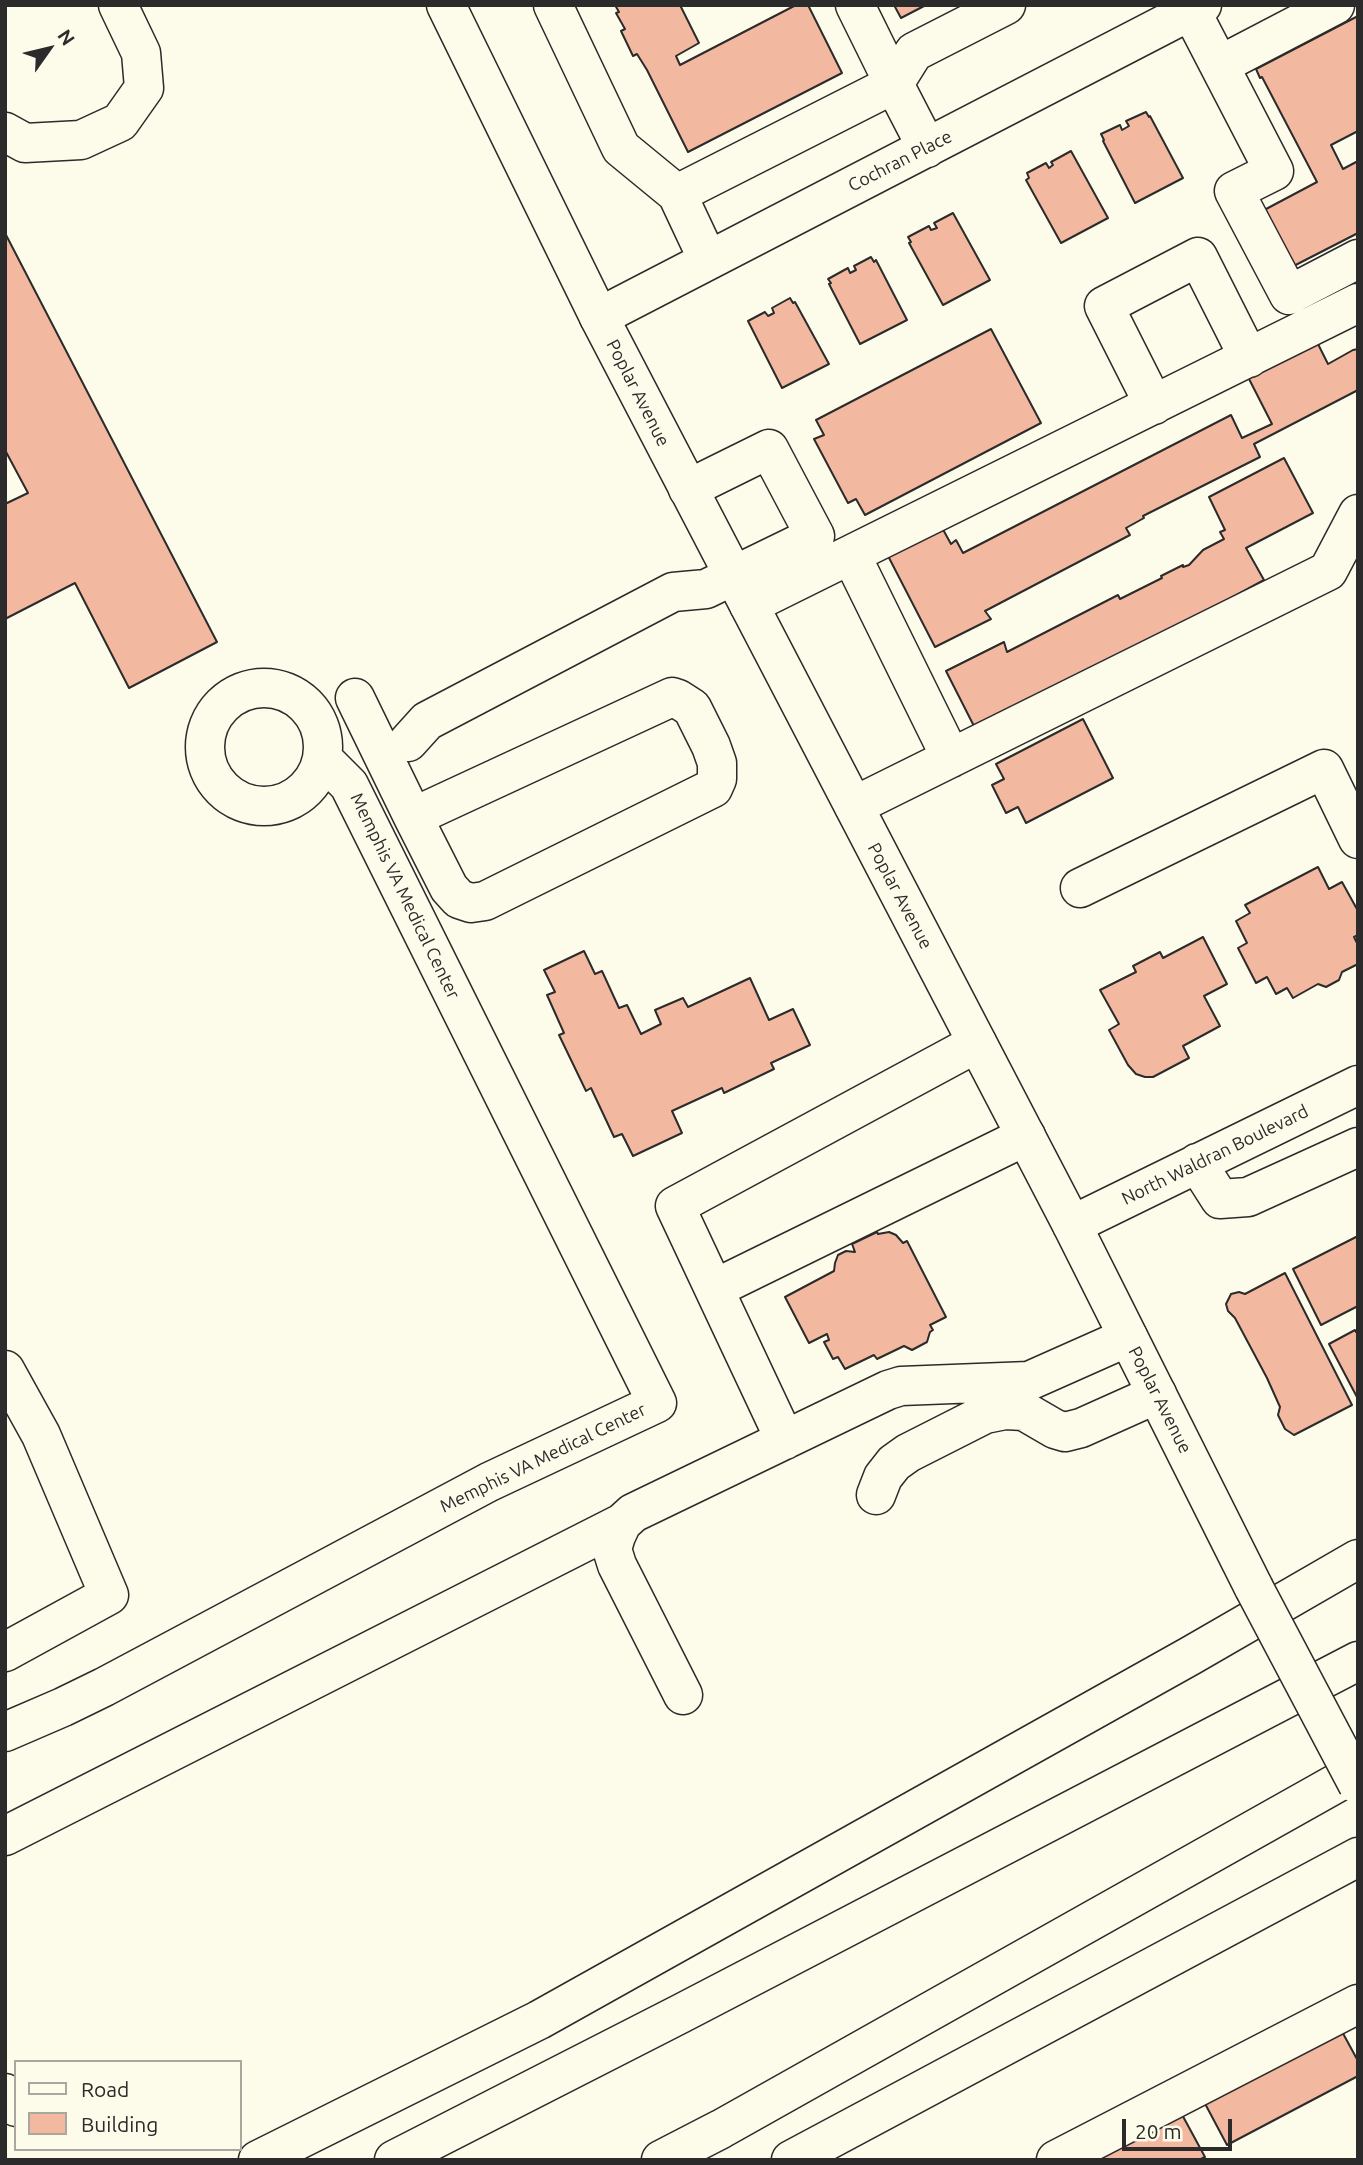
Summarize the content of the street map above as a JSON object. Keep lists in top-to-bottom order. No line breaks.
{"streets":{"main road":["Cochran Place","Poplar Avenue","Memphis VA Medical Center","North Waldran Boulevard"]},"crossings":[["Cochran Place","Poplar Avenue"],["Poplar Avenue","North Waldran Boulevard"]],"legend":["Road","Building"],"scale_bar":"20 m","north":"top right"}
